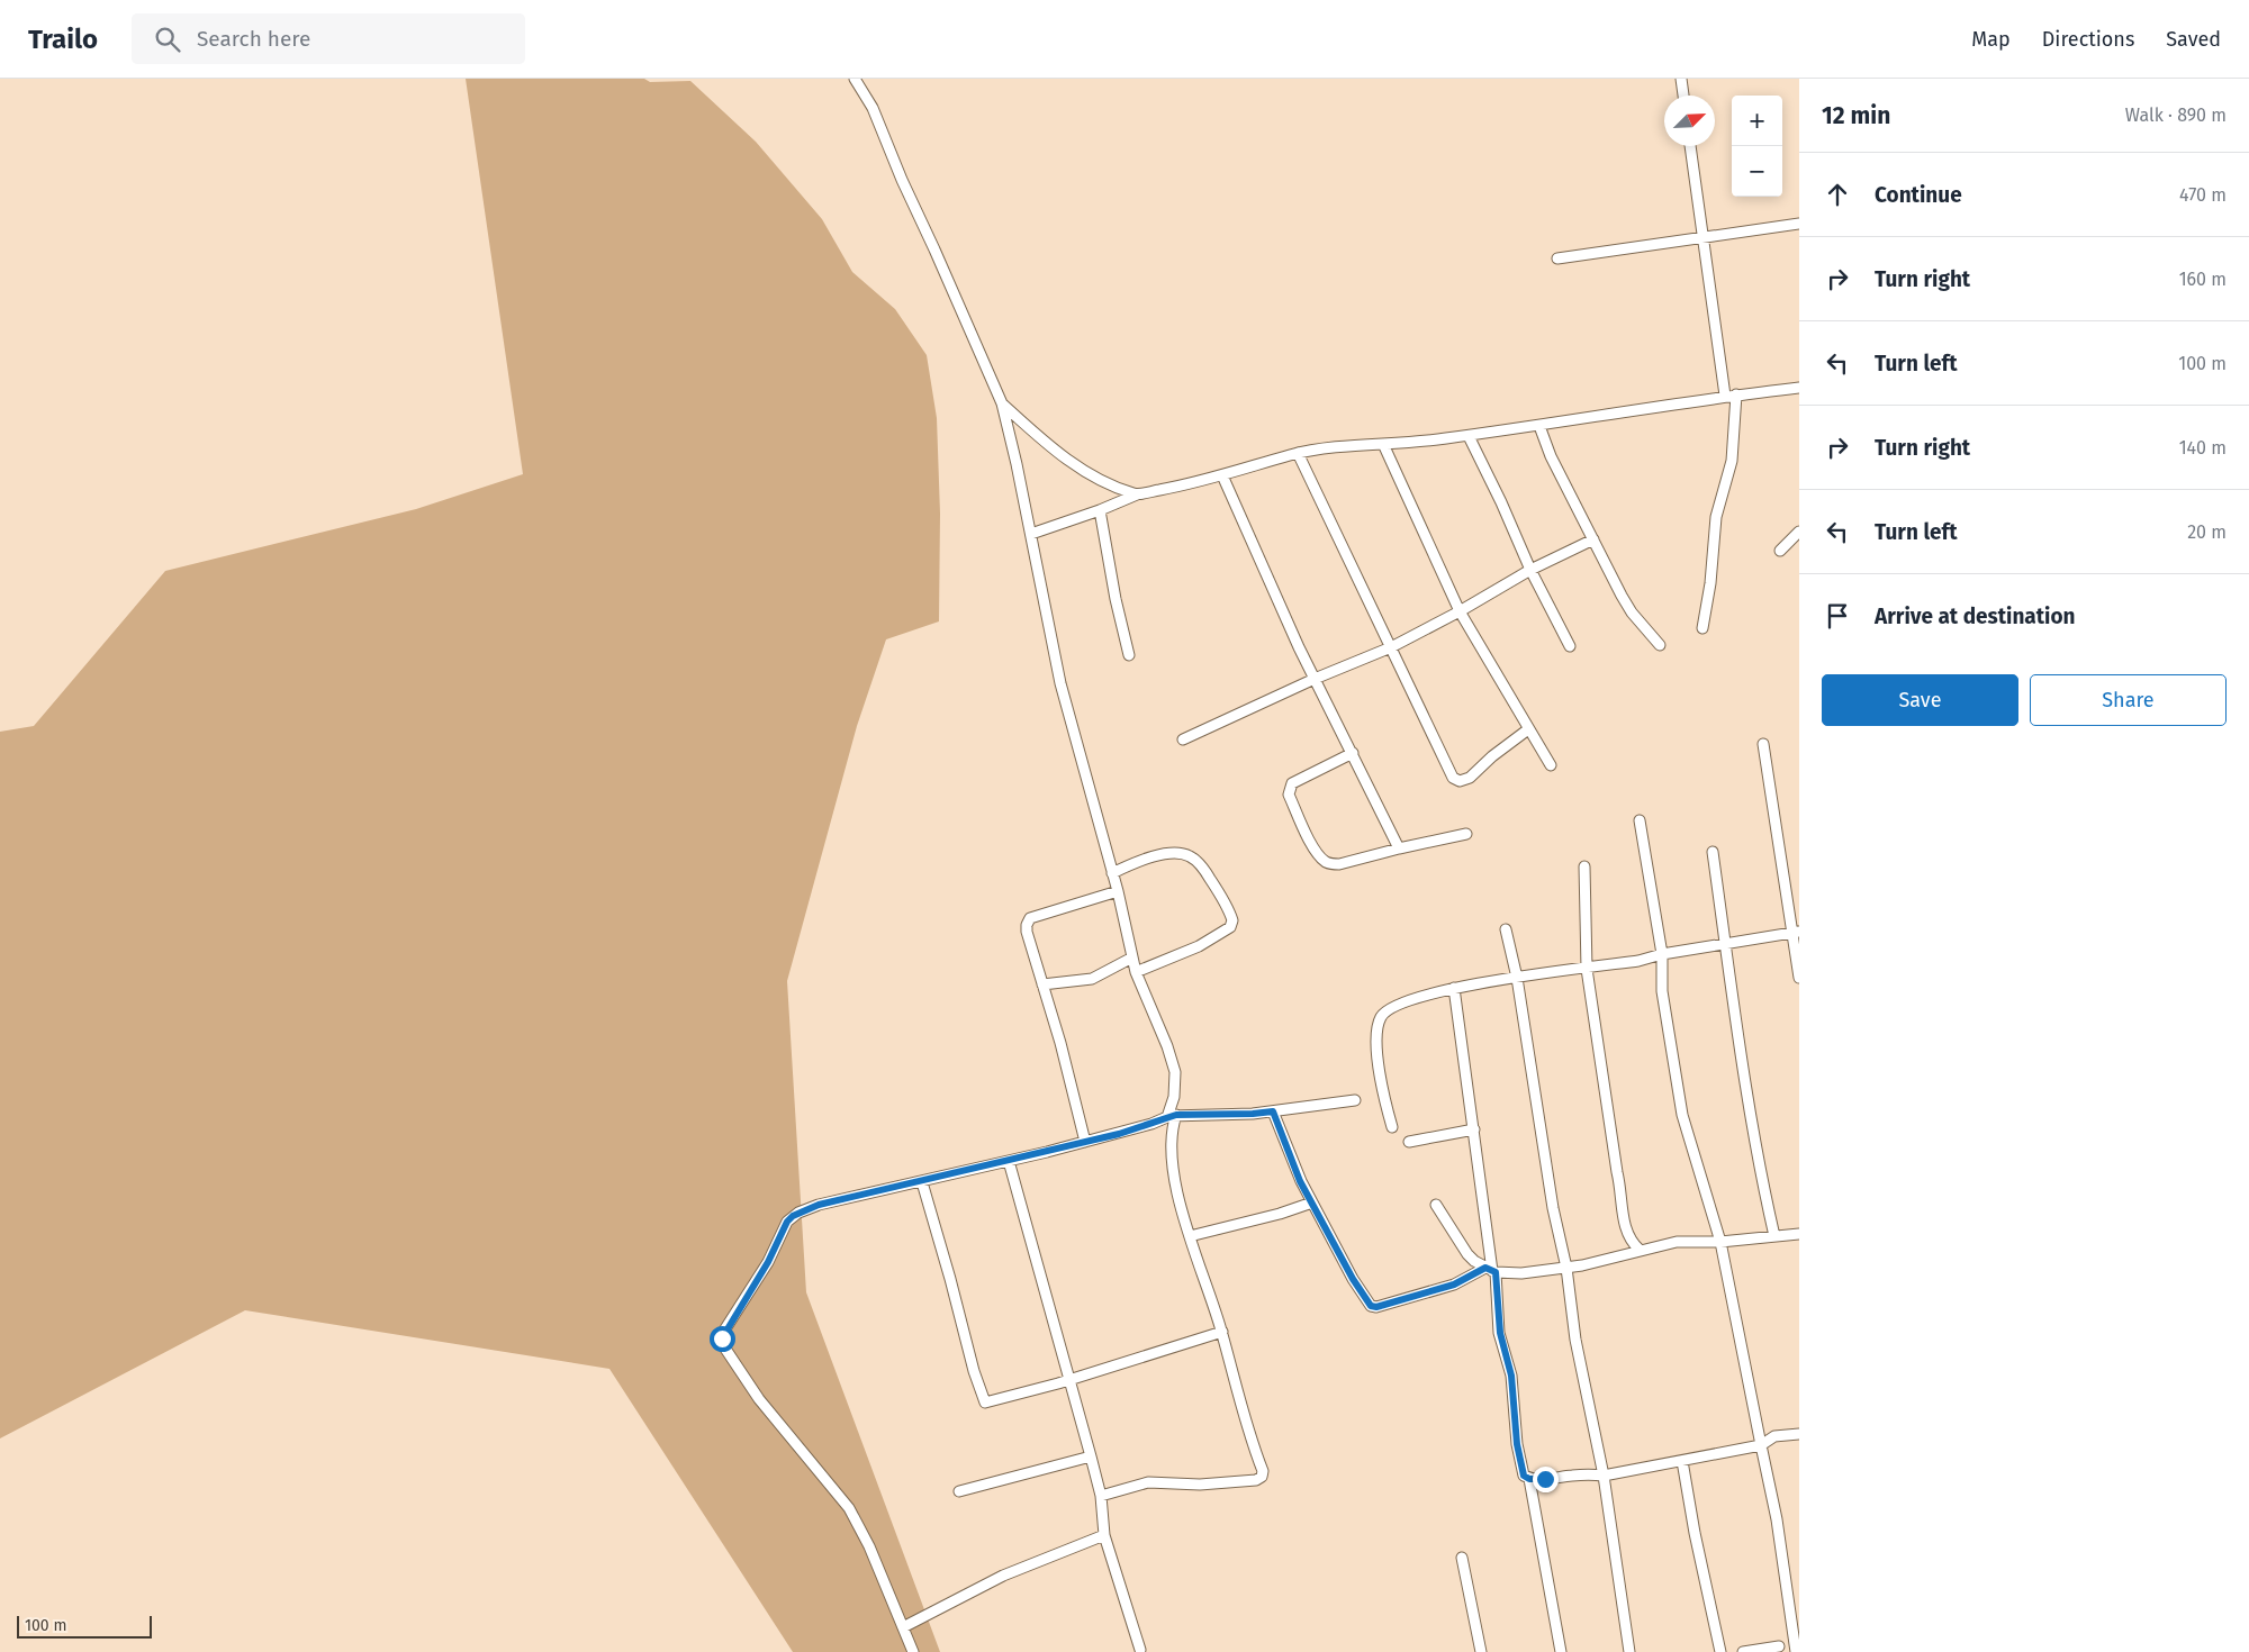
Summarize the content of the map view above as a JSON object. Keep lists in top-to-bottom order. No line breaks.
{"scale_bar":"100 m","north":"top right","page":{"header":"Trailo","search":"Search here","nav":["Map","Directions","Saved"],"heading":["12 min","Walk · 890 m"],"map_buttons":["+","−"],"list":[["Continue","470 m"],["Turn right","160 m"],["Turn left","100 m"],["Turn right","140 m"],["Turn left","20 m"],"Arrive at destination"],"buttons":["Save","Share"],"scale":"100 m"}}
